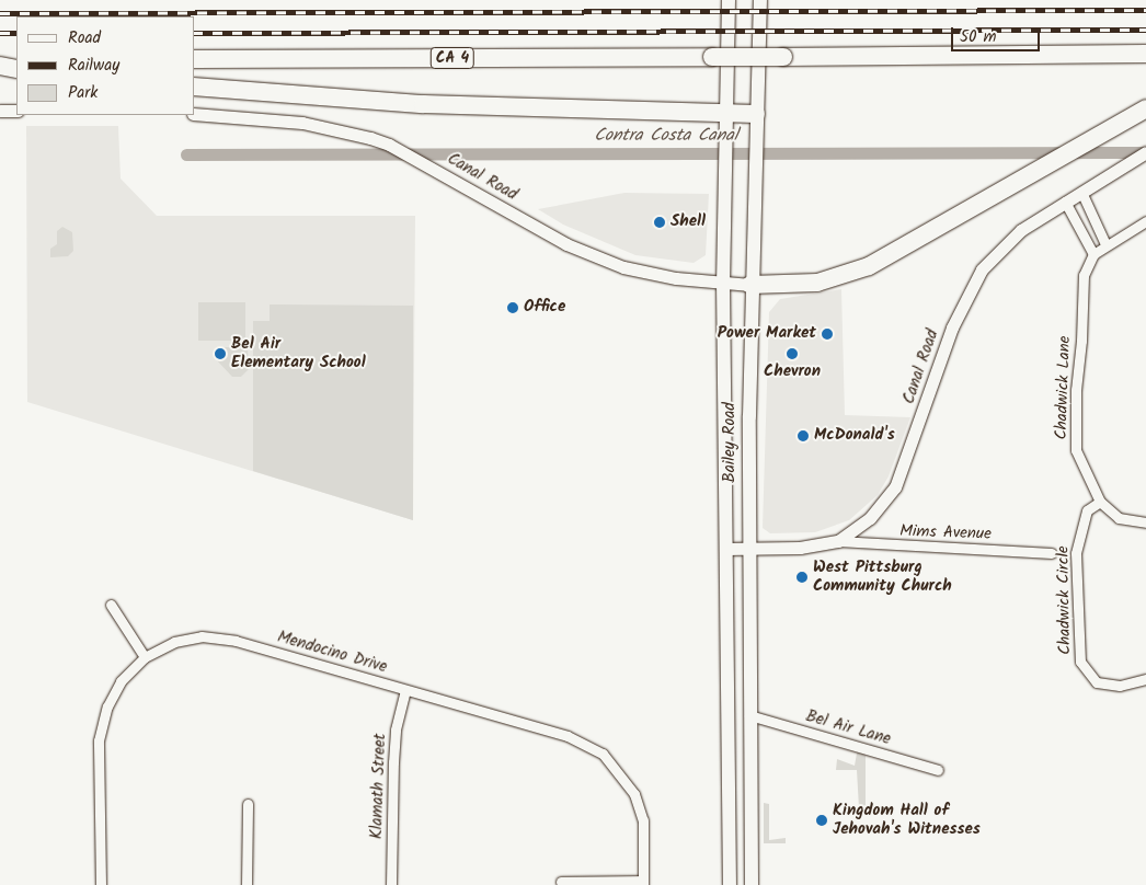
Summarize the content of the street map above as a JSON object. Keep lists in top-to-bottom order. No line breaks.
{"streets":{"highway":["CA 4"],"main road":["Bailey Road"],"street":["Canal Road","Chadwick Lane","Mims Avenue","Chadwick Circle","Mendocino Drive","Bel Air Lane","Klamath Street"]},"crossings":[["Canal Road","Bailey Road"],["Canal Road","Mims Avenue"],["Chadwick Lane","Chadwick Circle"],["Bailey Road","Bel Air Lane"],["Mendocino Drive","Klamath Street"]],"water":["Contra Costa Canal"],"places":["Shell","Office","Power Market","Bel Air Elementary School","Chevron","McDonald's","West Pittsburg Community Church","Kingdom Hall of Jehovah's Witnesses"],"legend":["Road","Railway","Park"],"scale_bar":"50 m"}
